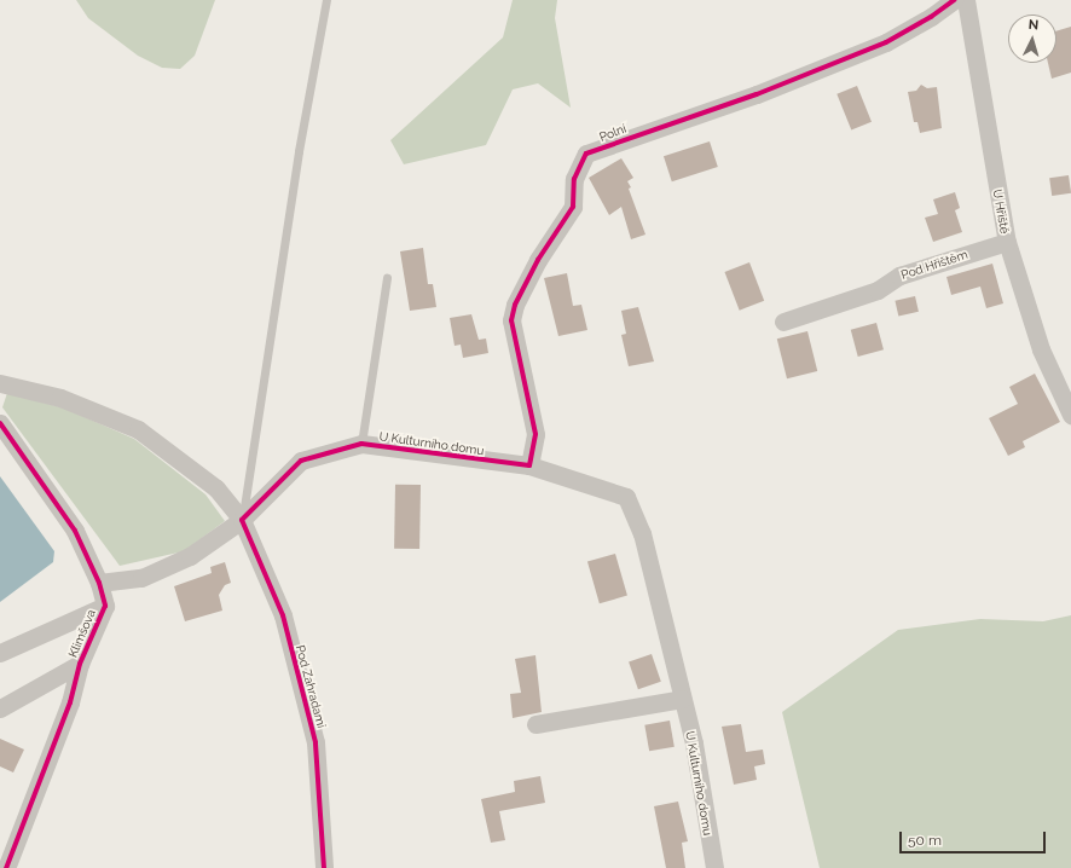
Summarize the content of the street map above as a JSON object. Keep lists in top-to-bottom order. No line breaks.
{"streets":{"street":["Polní","U Hřiště","Pod Hřištěm","U Kulturního domu","Klimšova","Pod Zahradami"]},"crossings":[["Polní","U Kulturního domu"],["U Hřiště","Pod Hřištěm"],["U Kulturního domu","Klimšova"],["U Kulturního domu","Pod Zahradami"]],"scale_bar":"50 m","north":"top"}
